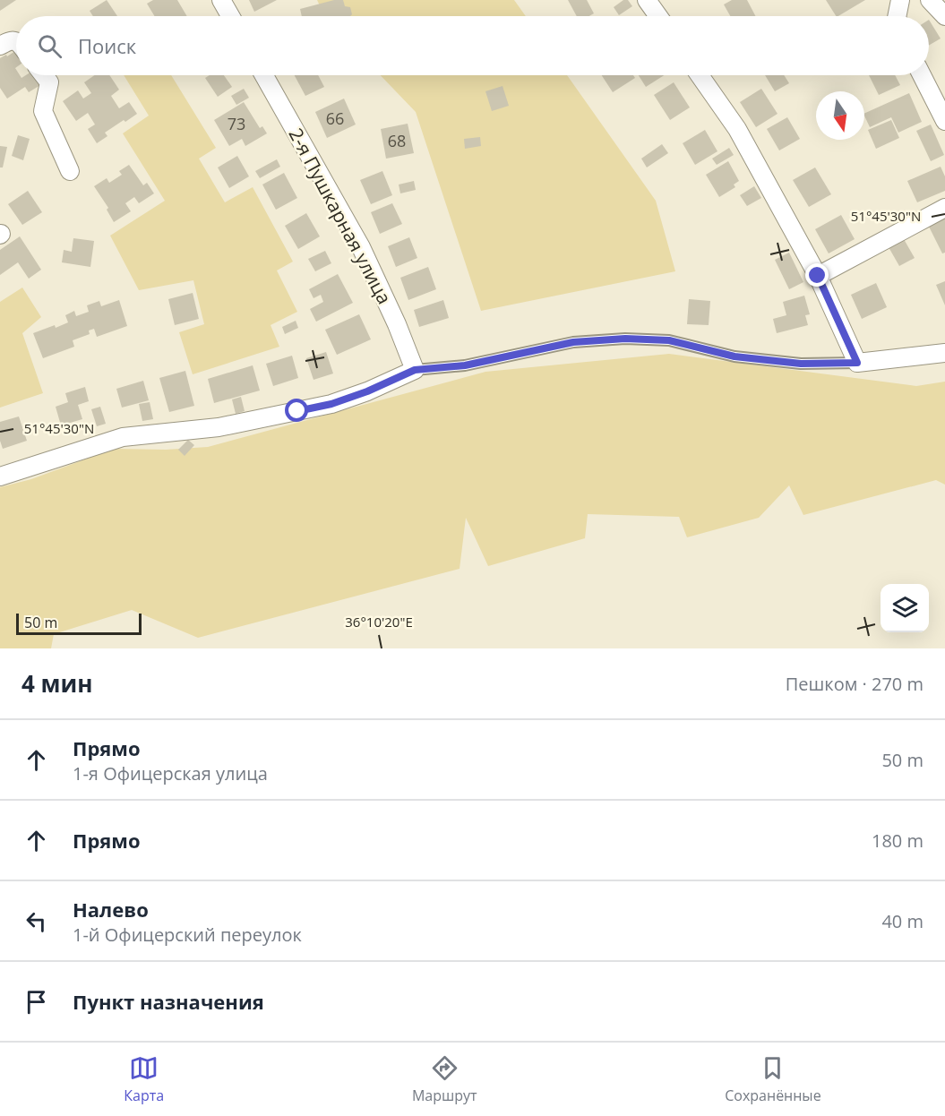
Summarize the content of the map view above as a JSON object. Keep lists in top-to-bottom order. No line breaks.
{"streets":{"street":["2-я Пушкарная улица"]},"house_numbers":["66","73","68"],"scale_bar":"50 m","north":"bottom","page":{"search":"Поиск","scale":"50 m","heading":["4 мин","Пешком · 270 m"],"list":[["Прямо","1-я Офицерская улица","50 m"],["Прямо","180 m"],["Налево","1-й Офицерский переулок","40 m"],"Пункт назначения"],"nav":["Карта","Маршрут","Сохранённые"]},"coordinates":["51°45'30\"N","36°10'20\"E"]}
